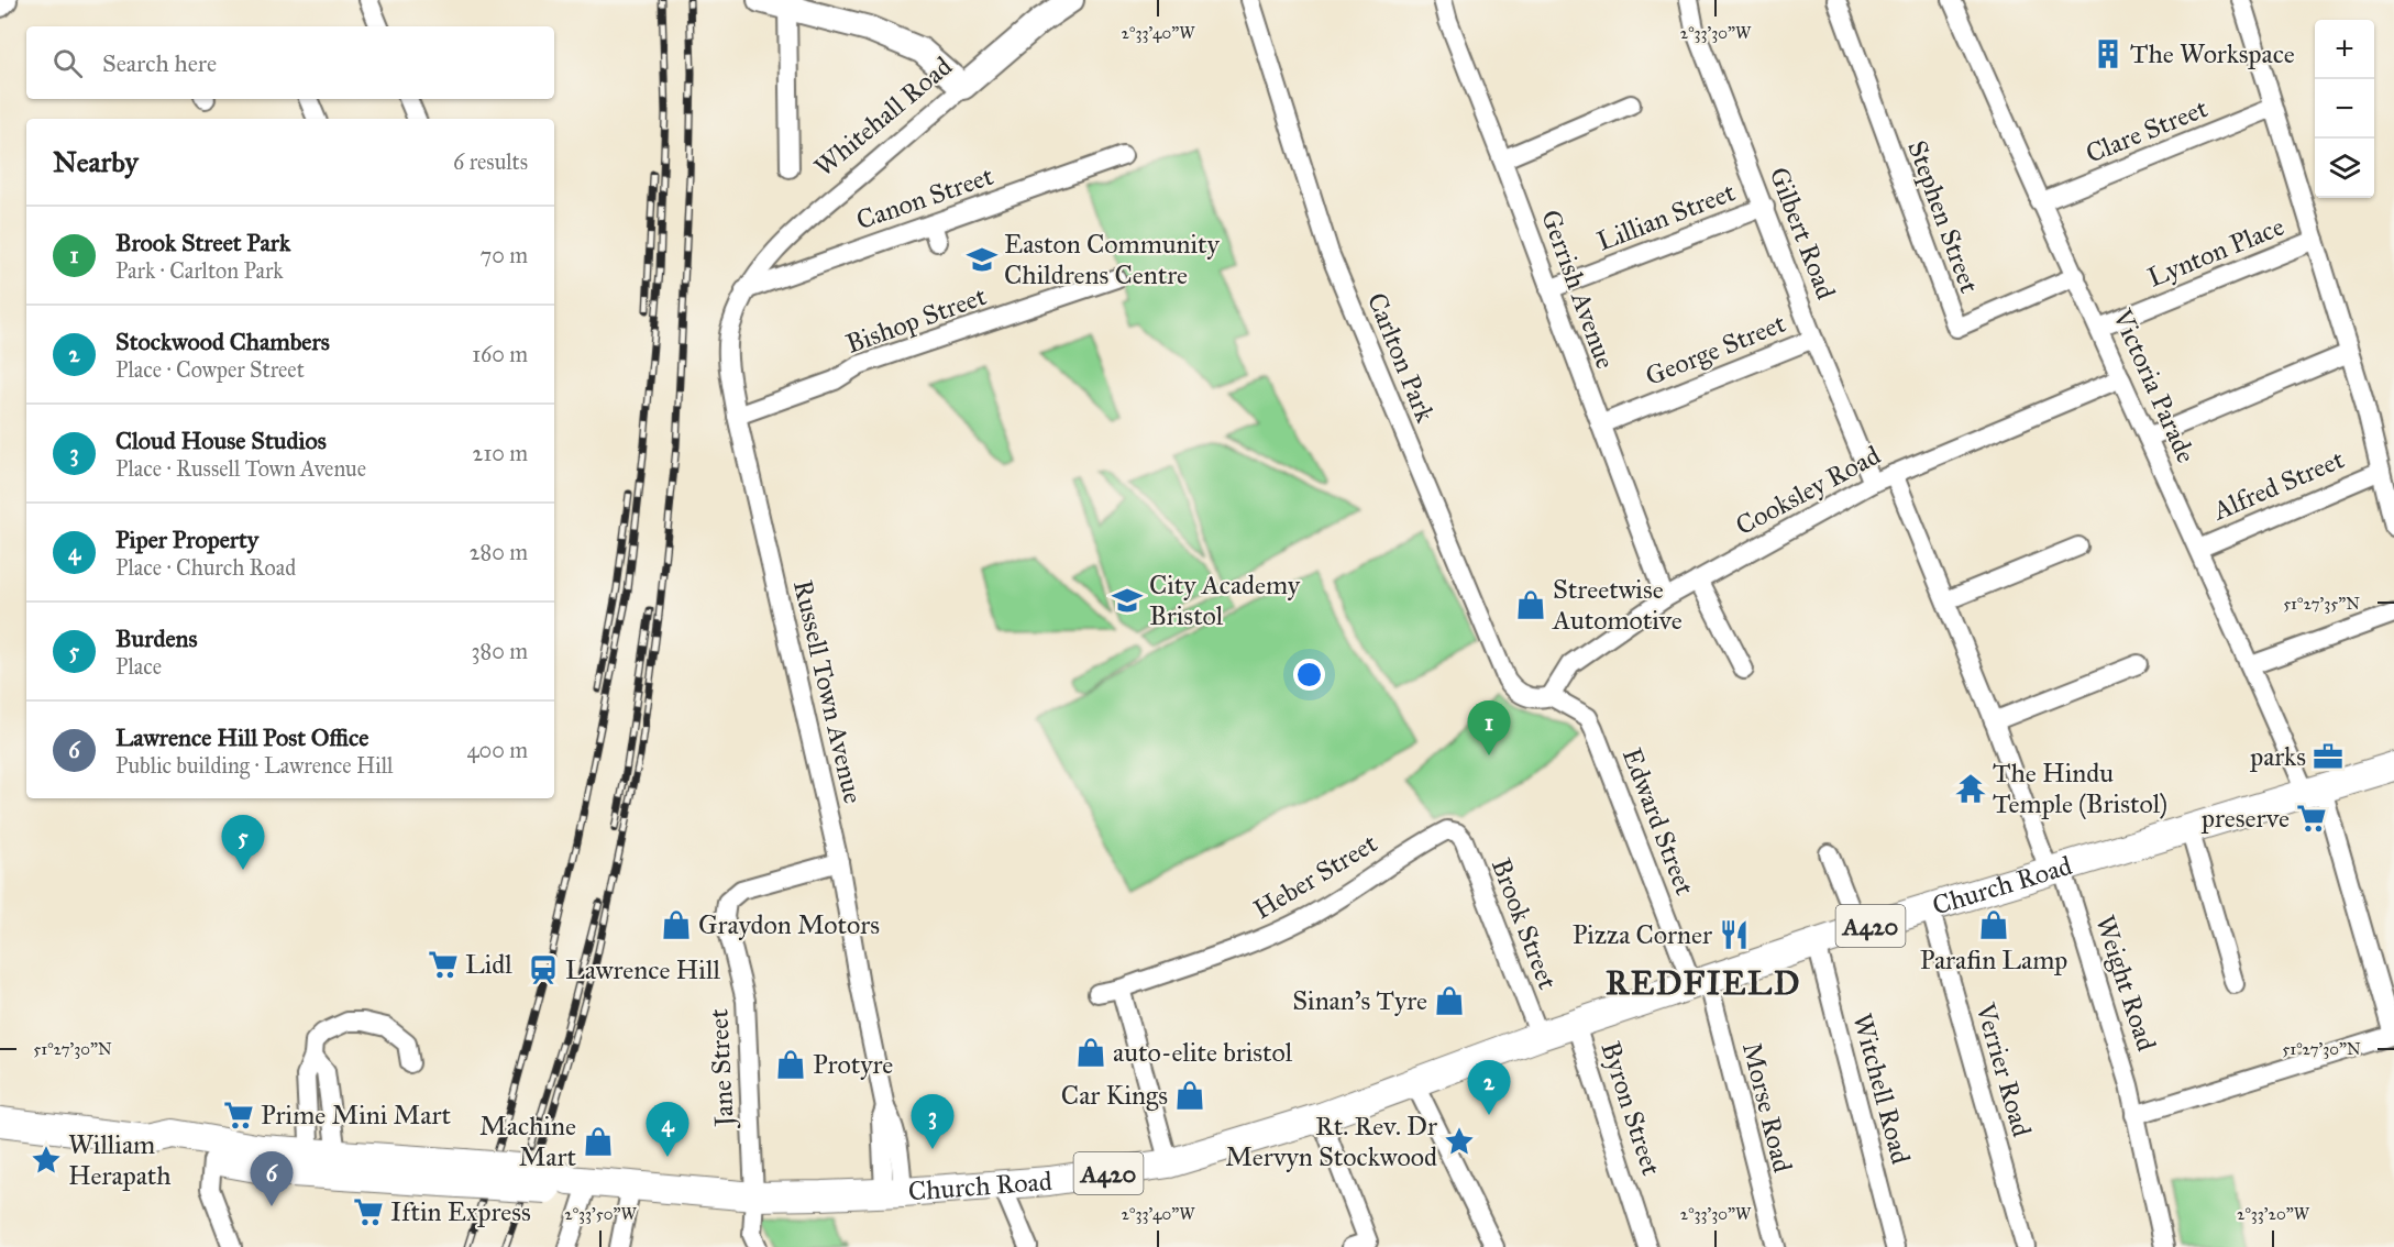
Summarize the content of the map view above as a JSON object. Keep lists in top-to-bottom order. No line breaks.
{"streets":{"main road":["Whitehall Road","Church Road","A420"],"street":["Clare Street","Canon Street","Lillian Street","Stephen Street","Gilbert Road","Lynton Place","Gerrish Avenue","Bishop Street","George Street","Carlton Park","Victoria Parade","Alfred Street","Cooksley Road","Russell Town Avenue","Edward Street","Heber Street","Brook Street","Weight Road","Jane Street","Verrier Road","Witchell Road","Morse Road","Byron Street"]},"crossings":[["Whitehall Road","Canon Street"],["Whitehall Road","Russell Town Avenue"],["Clare Street","Victoria Parade"],["Canon Street","Russell Town Avenue"],["Lillian Street","Gilbert Road"],["Lillian Street","Gerrish Avenue"],["Stephen Street","Victoria Parade"],["Gilbert Road","George Street"],["Gilbert Road","Cooksley Road"],["Lynton Place","Victoria Parade"],["Gerrish Avenue","George Street"],["Gerrish Avenue","Cooksley Road"],["Bishop Street","Russell Town Avenue"],["Carlton Park","Cooksley Road"],["Carlton Park","Edward Street"],["Victoria Parade","Alfred Street"],["Victoria Parade","Cooksley Road"],["Victoria Parade","Church Road"],["Cooksley Road","Edward Street"],["Russell Town Avenue","Church Road"],["Russell Town Avenue","Jane Street"],["Edward Street","Church Road"],["Edward Street","Morse Road"],["Heber Street","Brook Street"],["Church Road","Brook Street"],["Church Road","A420"],["Church Road","Weight Road"],["Church Road","Jane Street"],["Church Road","Verrier Road"],["Church Road","Witchell Road"],["Church Road","Morse Road"],["Church Road","Byron Street"]],"districts":["REDFIELD"],"places":{"building":["The Workspace"],"school or university":["Easton Community Childrens Centre","City Academy Bristol"],"shop":["Streetwise Automotive","Graydon Motors","Parafin Lamp","Sinan's Tyre","auto-elite bristol","Protyre","Car Kings","Machine Mart"],"office":["parks"],"temple":["The Hindu Temple (Bristol)"],"supermarket":["preserve","Lidl","Prime Mini Mart","Iftin Express"],"restaurant":["Pizza Corner"],"station":["Lawrence Hill"],"place":["Rt. Rev. Dr Mervyn Stockwood","William Herapath"]},"page":{"map_buttons":["+","−"],"search":"Search here","heading":["Nearby","6 results"],"list":[{"mark":"1","name":"Brook Street Park","note":"Park · Carlton Park","value":"70 m"},{"mark":"2","name":"Stockwood Chambers","note":"Place · Cowper Street","value":"160 m"},{"mark":"3","name":"Cloud House Studios","note":"Place · Russell Town Avenue","value":"210 m"},{"mark":"4","name":"Piper Property","note":"Place · Church Road","value":"280 m"},{"mark":"5","name":"Burdens","note":"Place","value":"380 m"},{"mark":"6","name":"Lawrence Hill Post Office","note":"Public building · Lawrence Hill","value":"400 m"}],"pins":["1","5","2","3","4","6"]},"coordinates":["2°33'40\"W","2°33'30\"W","51°27'35\"N","51°27'30\"N","2°33'50\"W","2°33'20\"W"]}
